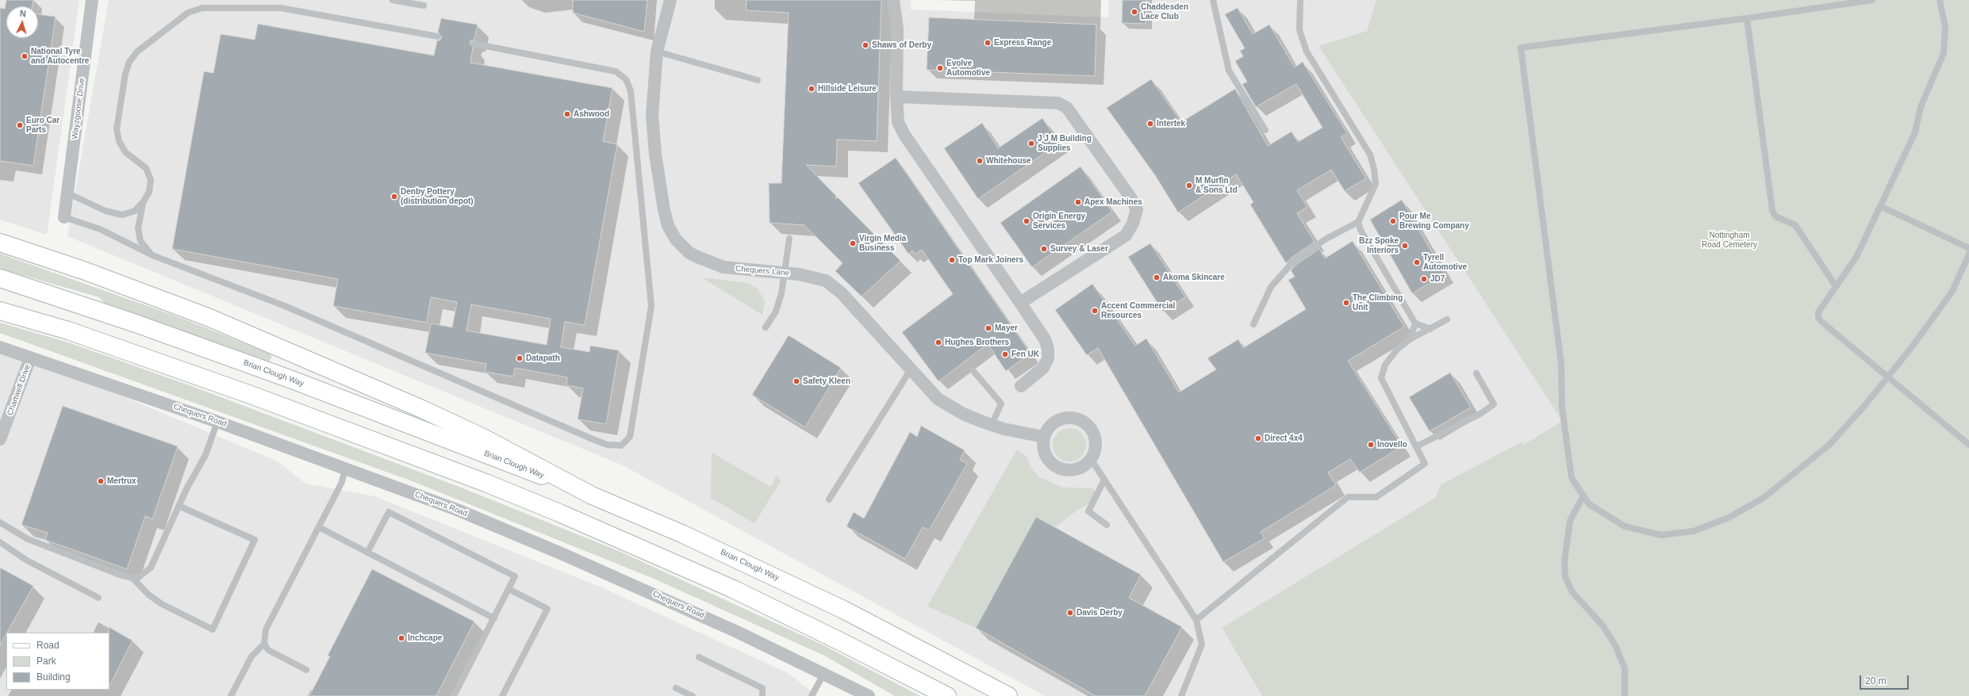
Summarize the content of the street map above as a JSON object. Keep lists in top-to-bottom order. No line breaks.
{"streets":{"main road":["Brian Clough Way"],"street":["Wayzgoose Drive","Chequers Lane","Chartwell Drive","Chequers Road"]},"crossings":[["Chartwell Drive","Chequers Road"]],"parks":["Nottingham Road Cemetery"],"places":["Chaddesden Lace Club","Express Range","Shaws of Derby","National Tyre and Autocentre","Evolve Automotive","Hillside Leisure","Ashwood","Intertek","Euro Car Parts","J J M Building Supplies","Whitehouse","M Murfin & Sons Ltd","Denby Pottery (distribution depot)","Apex Machines","Origin Energy Services","Pour Me Brewing Company","Virgin Media Business","Bzz Spoke Interiors","Survey & Laser","Top Mark Joiners","Tyrell Automotive","Akoma Skincare","JD7","The Climbing Unit","Accent Commercial Resources","Mayer","Hughes Brothers","Fen UK","Datapath","Safety Kleen","Direct 4x4","Inovello","Mertrux","Davis Derby","Inchcape"],"legend":["Road","Park","Building"],"scale_bar":"20 m","north":"top"}
